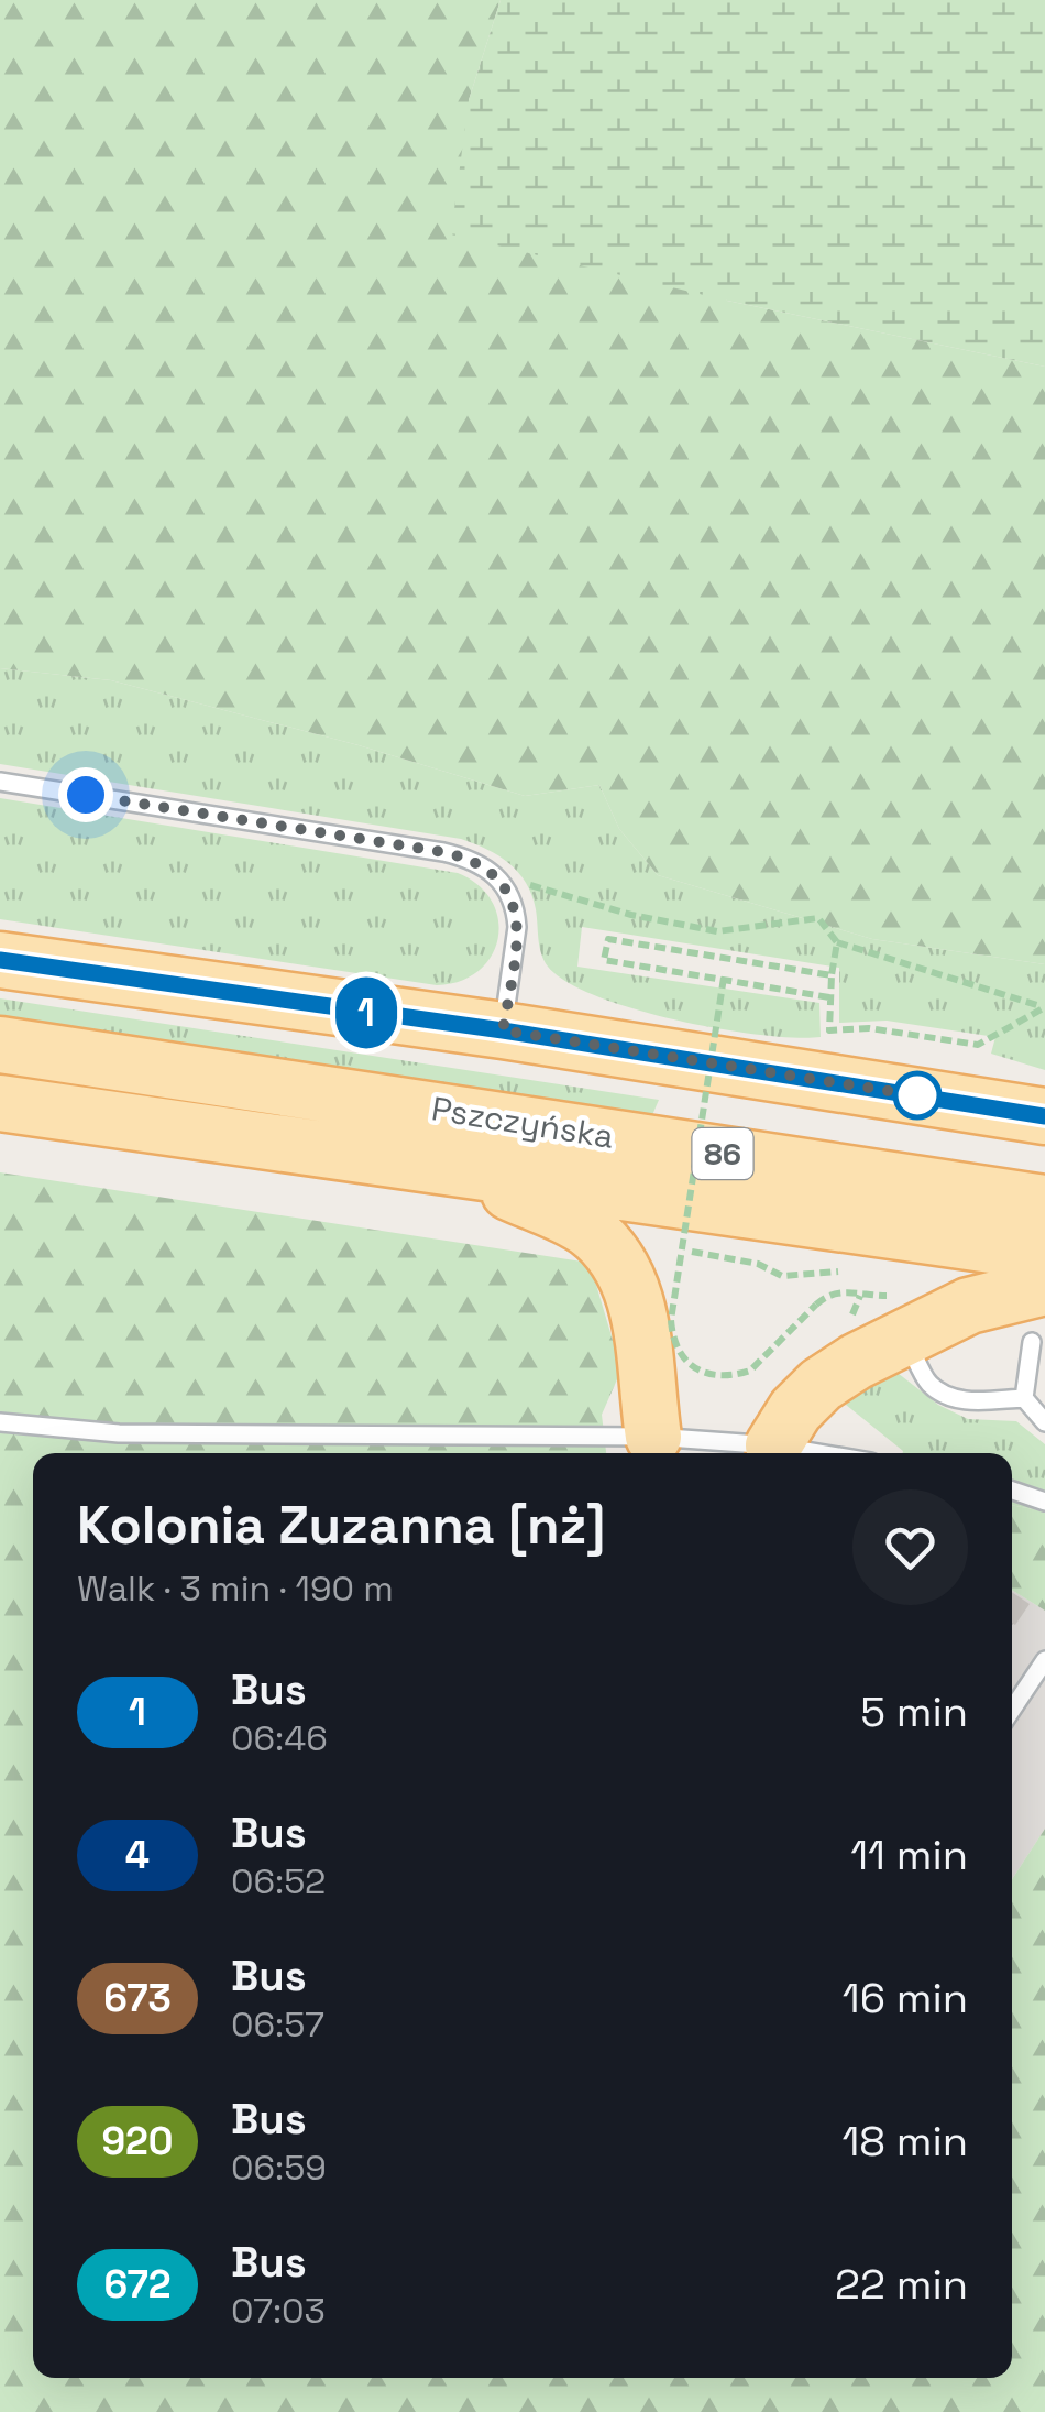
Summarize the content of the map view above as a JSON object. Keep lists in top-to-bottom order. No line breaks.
{"streets":{"main road":["Pszczyńska","86"]},"lines":["bus line 1"],"page":{"on_map":"1","heading":["Kolonia Zuzanna [nż]","Walk · 3 min · 190 m"],"list":[{"mark":"1","name":"Bus","note":"06:46","value":"5 min"},{"mark":"4","name":"Bus","note":"06:52","value":"11 min"},{"mark":"673","name":"Bus","note":"06:57","value":"16 min"},{"mark":"920","name":"Bus","note":"06:59","value":"18 min"},{"mark":"672","name":"Bus","note":"07:03","value":"22 min"}]}}
